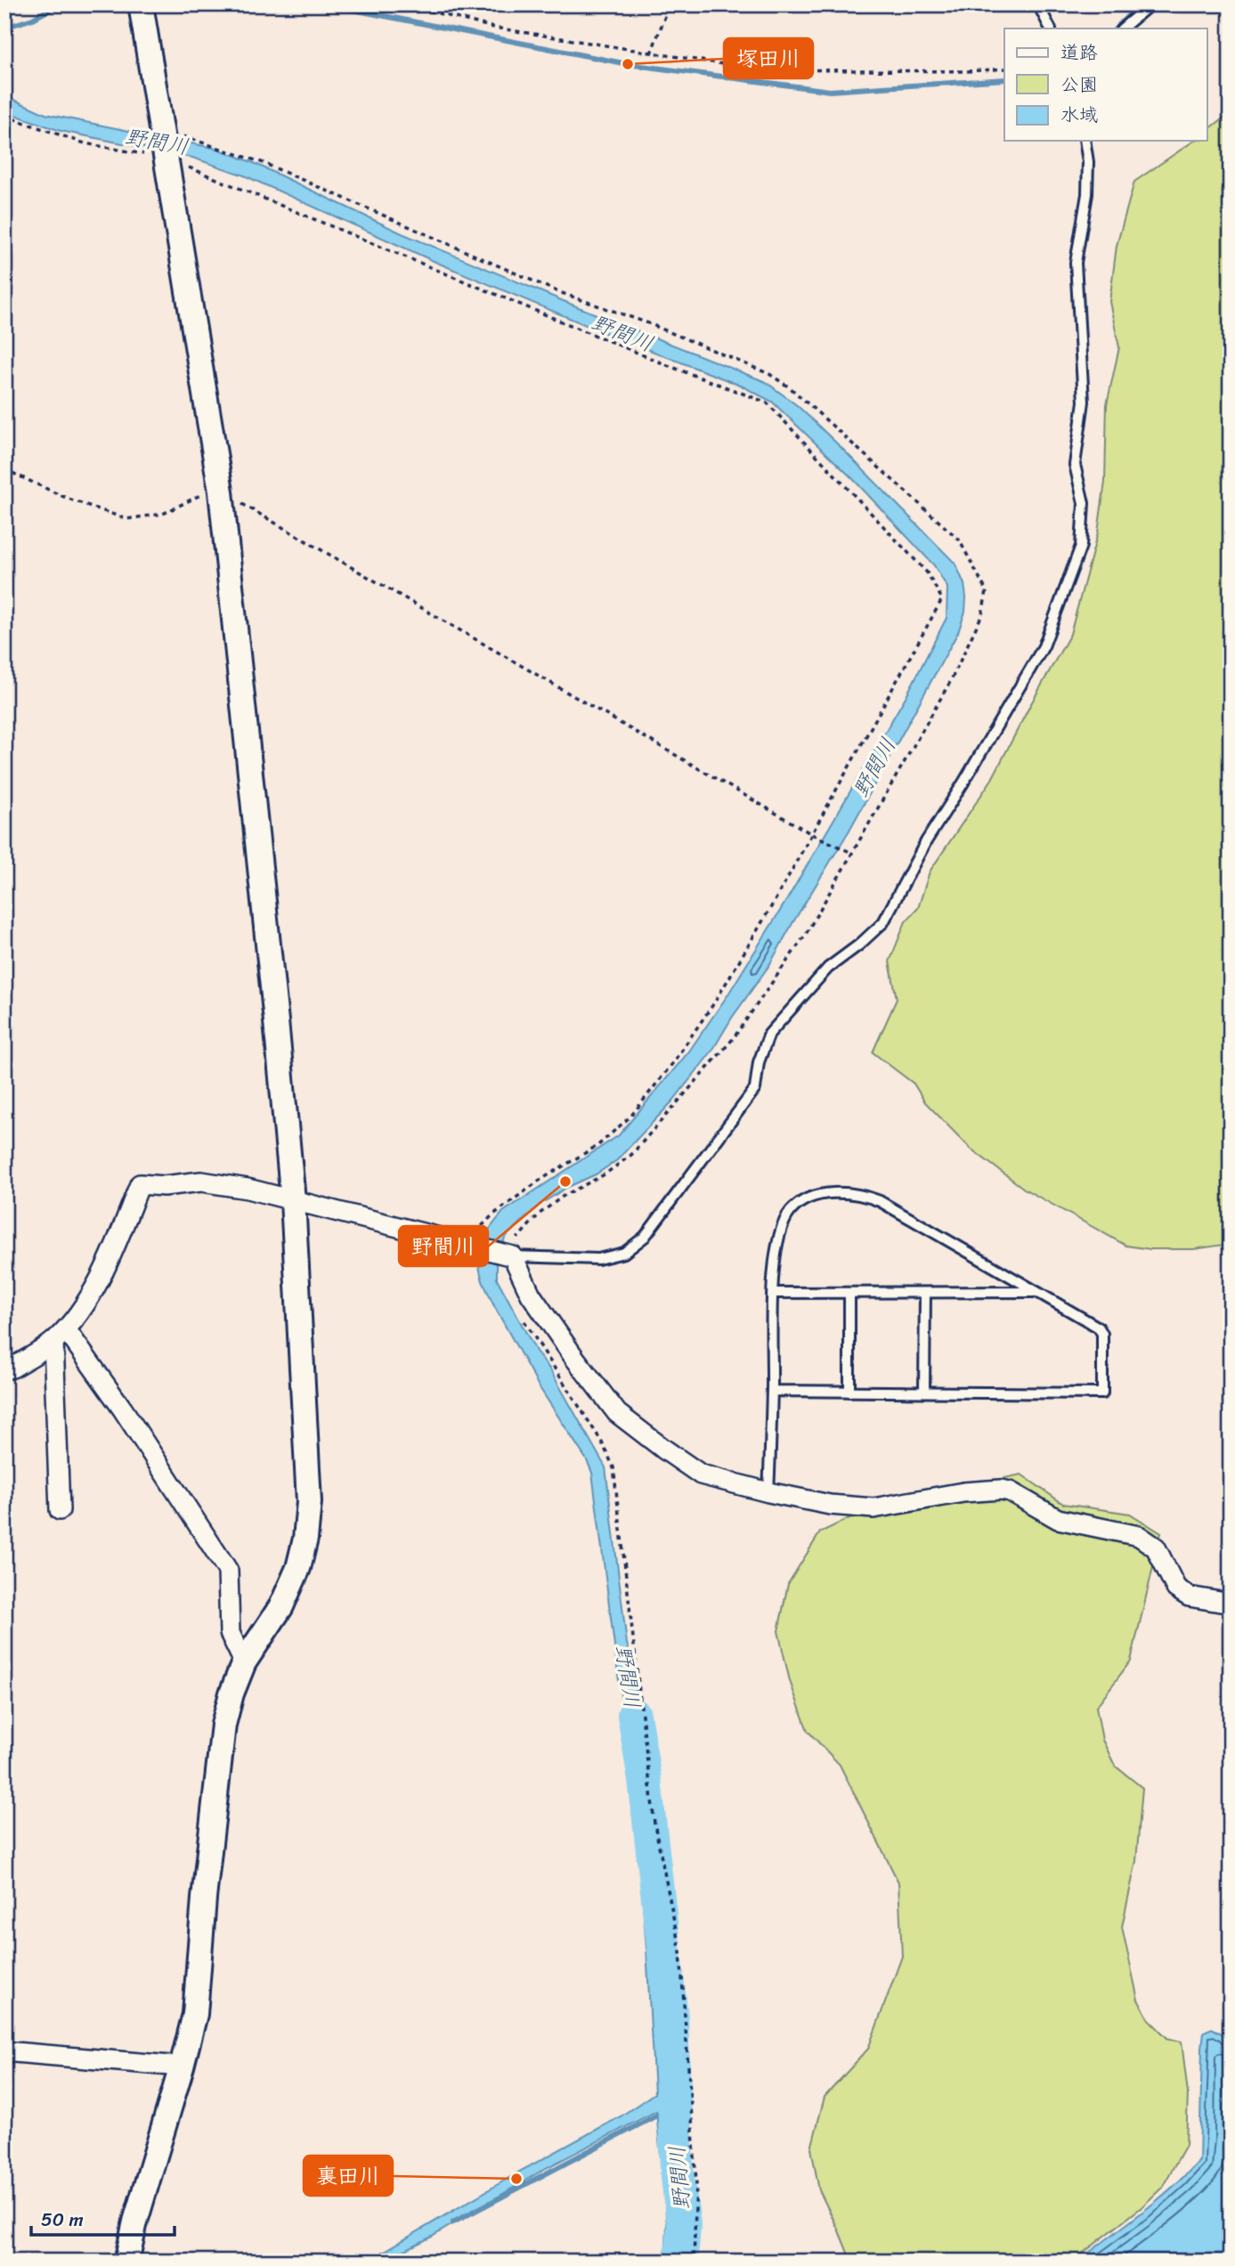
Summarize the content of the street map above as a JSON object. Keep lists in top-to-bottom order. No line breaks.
{"water":["野間川"],"places":["塚田川","野間川","裏田川"],"legend":["道路","公園","水域"],"scale_bar":"50 m"}
